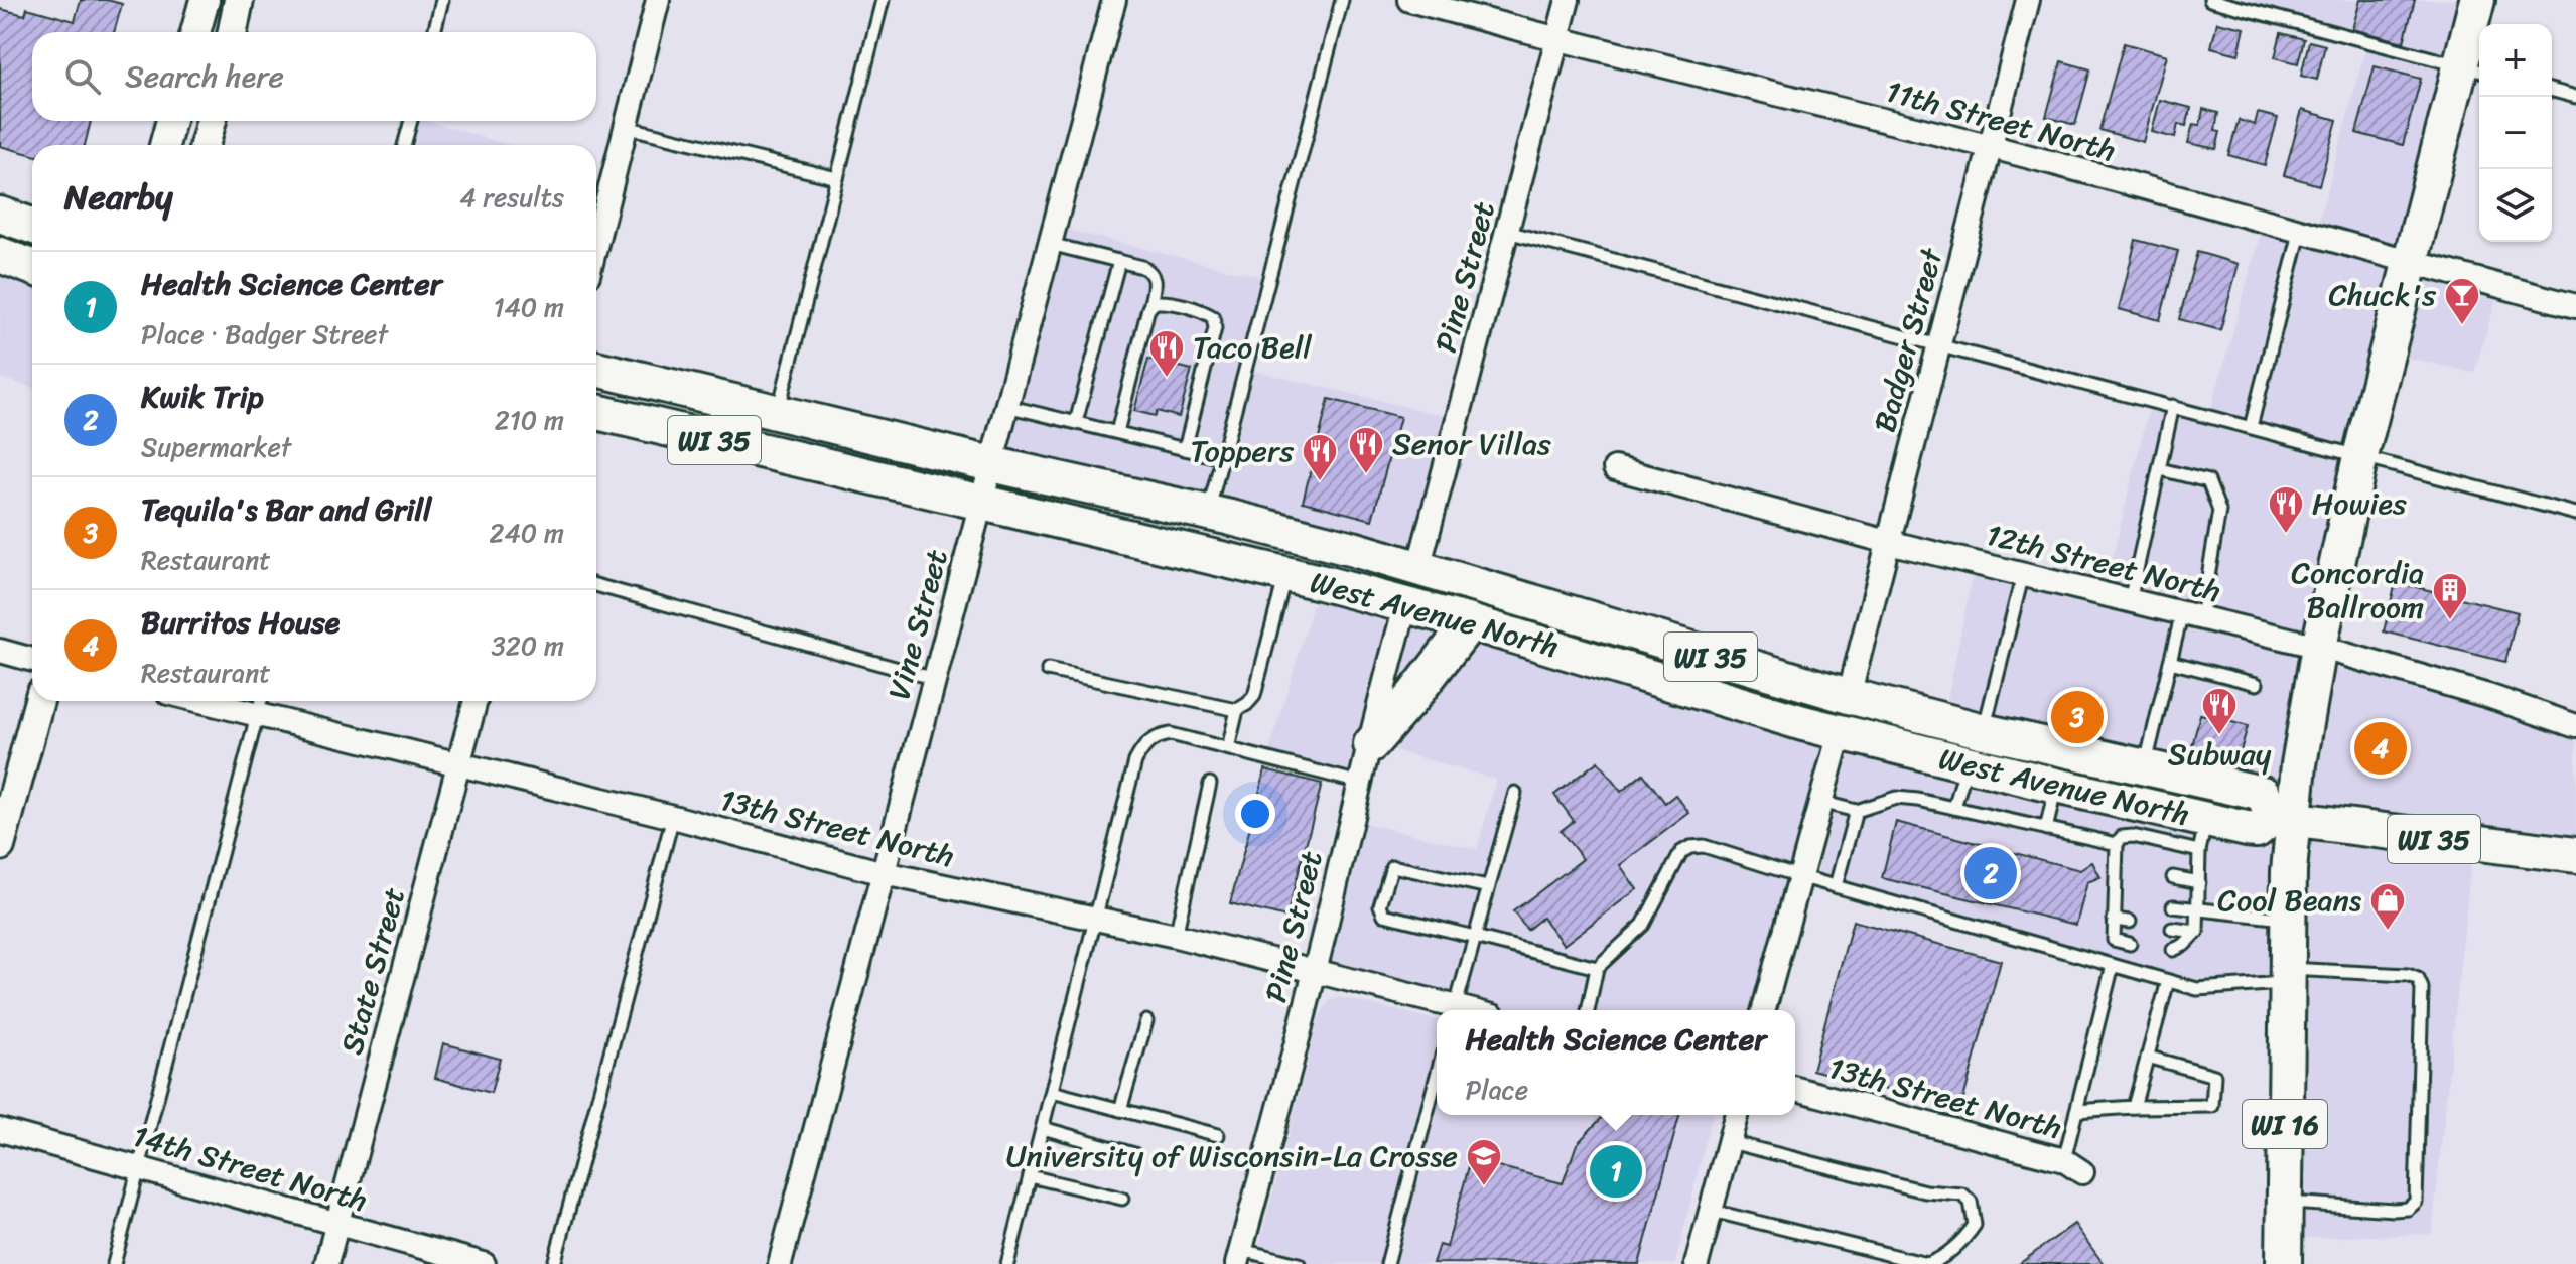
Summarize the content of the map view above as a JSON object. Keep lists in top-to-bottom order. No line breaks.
{"streets":{"main road":["WI 35","West Avenue North","WI 16"],"street":["11th Street North","Pine Street","Badger Street","12th Street North","Vine Street","13th Street North","State Street","14th Street North"]},"crossings":[["11th Street North","Pine Street"],["11th Street North","Badger Street"],["11th Street North","WI 16"],["Pine Street","West Avenue North"],["Pine Street","13th Street North"],["Badger Street","12th Street North"],["Badger Street","West Avenue North"],["WI 35","West Avenue North"],["WI 35","Vine Street"],["WI 35","WI 16"],["12th Street North","WI 16"],["West Avenue North","Vine Street"],["West Avenue North","WI 16"],["Vine Street","13th Street North"],["13th Street North","State Street"],["State Street","14th Street North"]],"places":{"bar":["Chuck's"],"restaurant":["Taco Bell","Senor Villas","Toppers","Howies","Subway"],"building":["Concordia Ballroom"],"shop":["Cool Beans"],"school or university":["University of Wisconsin-La Crosse"]},"page":{"map_buttons":["+","−"],"search":"Search here","heading":["Nearby","4 results"],"list":[{"mark":"1","name":"Health Science Center","note":"Place · Badger Street","value":"140 m"},{"mark":"2","name":"Kwik Trip","note":"Supermarket","value":"210 m"},{"mark":"3","name":"Tequila's Bar and Grill","note":"Restaurant","value":"240 m"},{"mark":"4","name":"Burritos House","note":"Restaurant","value":"320 m"}],"pins":["3","4","2","1"],"popup":["Health Science Center","Place"]}}
